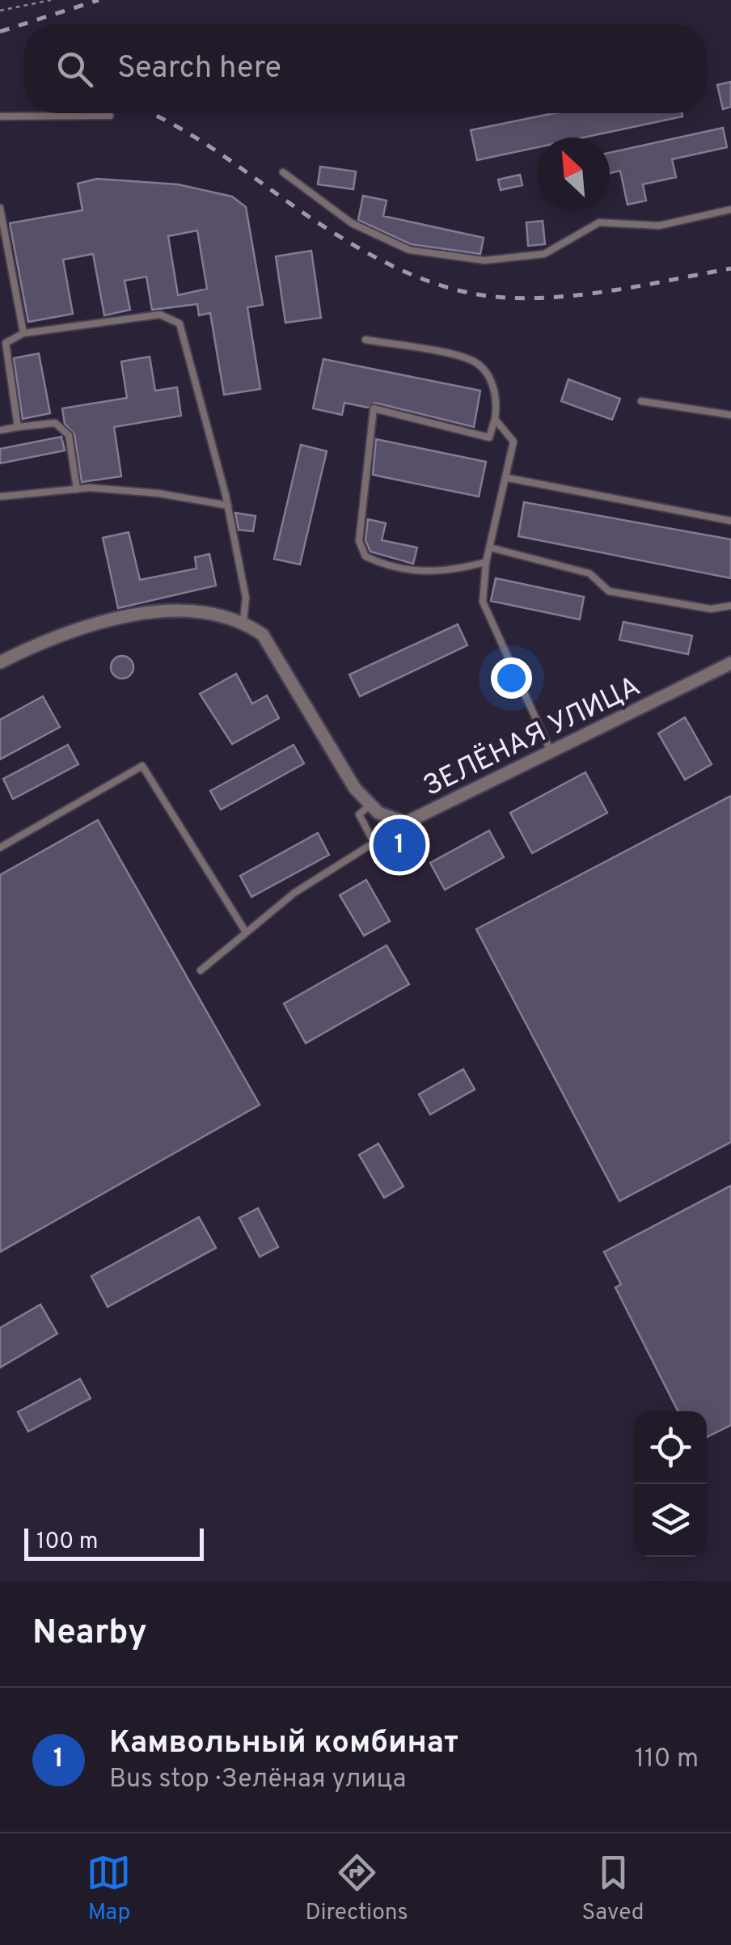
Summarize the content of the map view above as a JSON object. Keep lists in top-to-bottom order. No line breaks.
{"streets":{"street":["ЗЕЛЁНАЯ УЛИЦА"]},"scale_bar":"100 m","north":"top left","page":{"search":"Search here","pins":"1","scale":"100 m","heading":"Nearby","list":[{"mark":"1","name":"Камвольный комбинат","note":"Bus stop · Зелёная улица","value":"110 m"}],"nav":["Map","Directions","Saved"]}}
